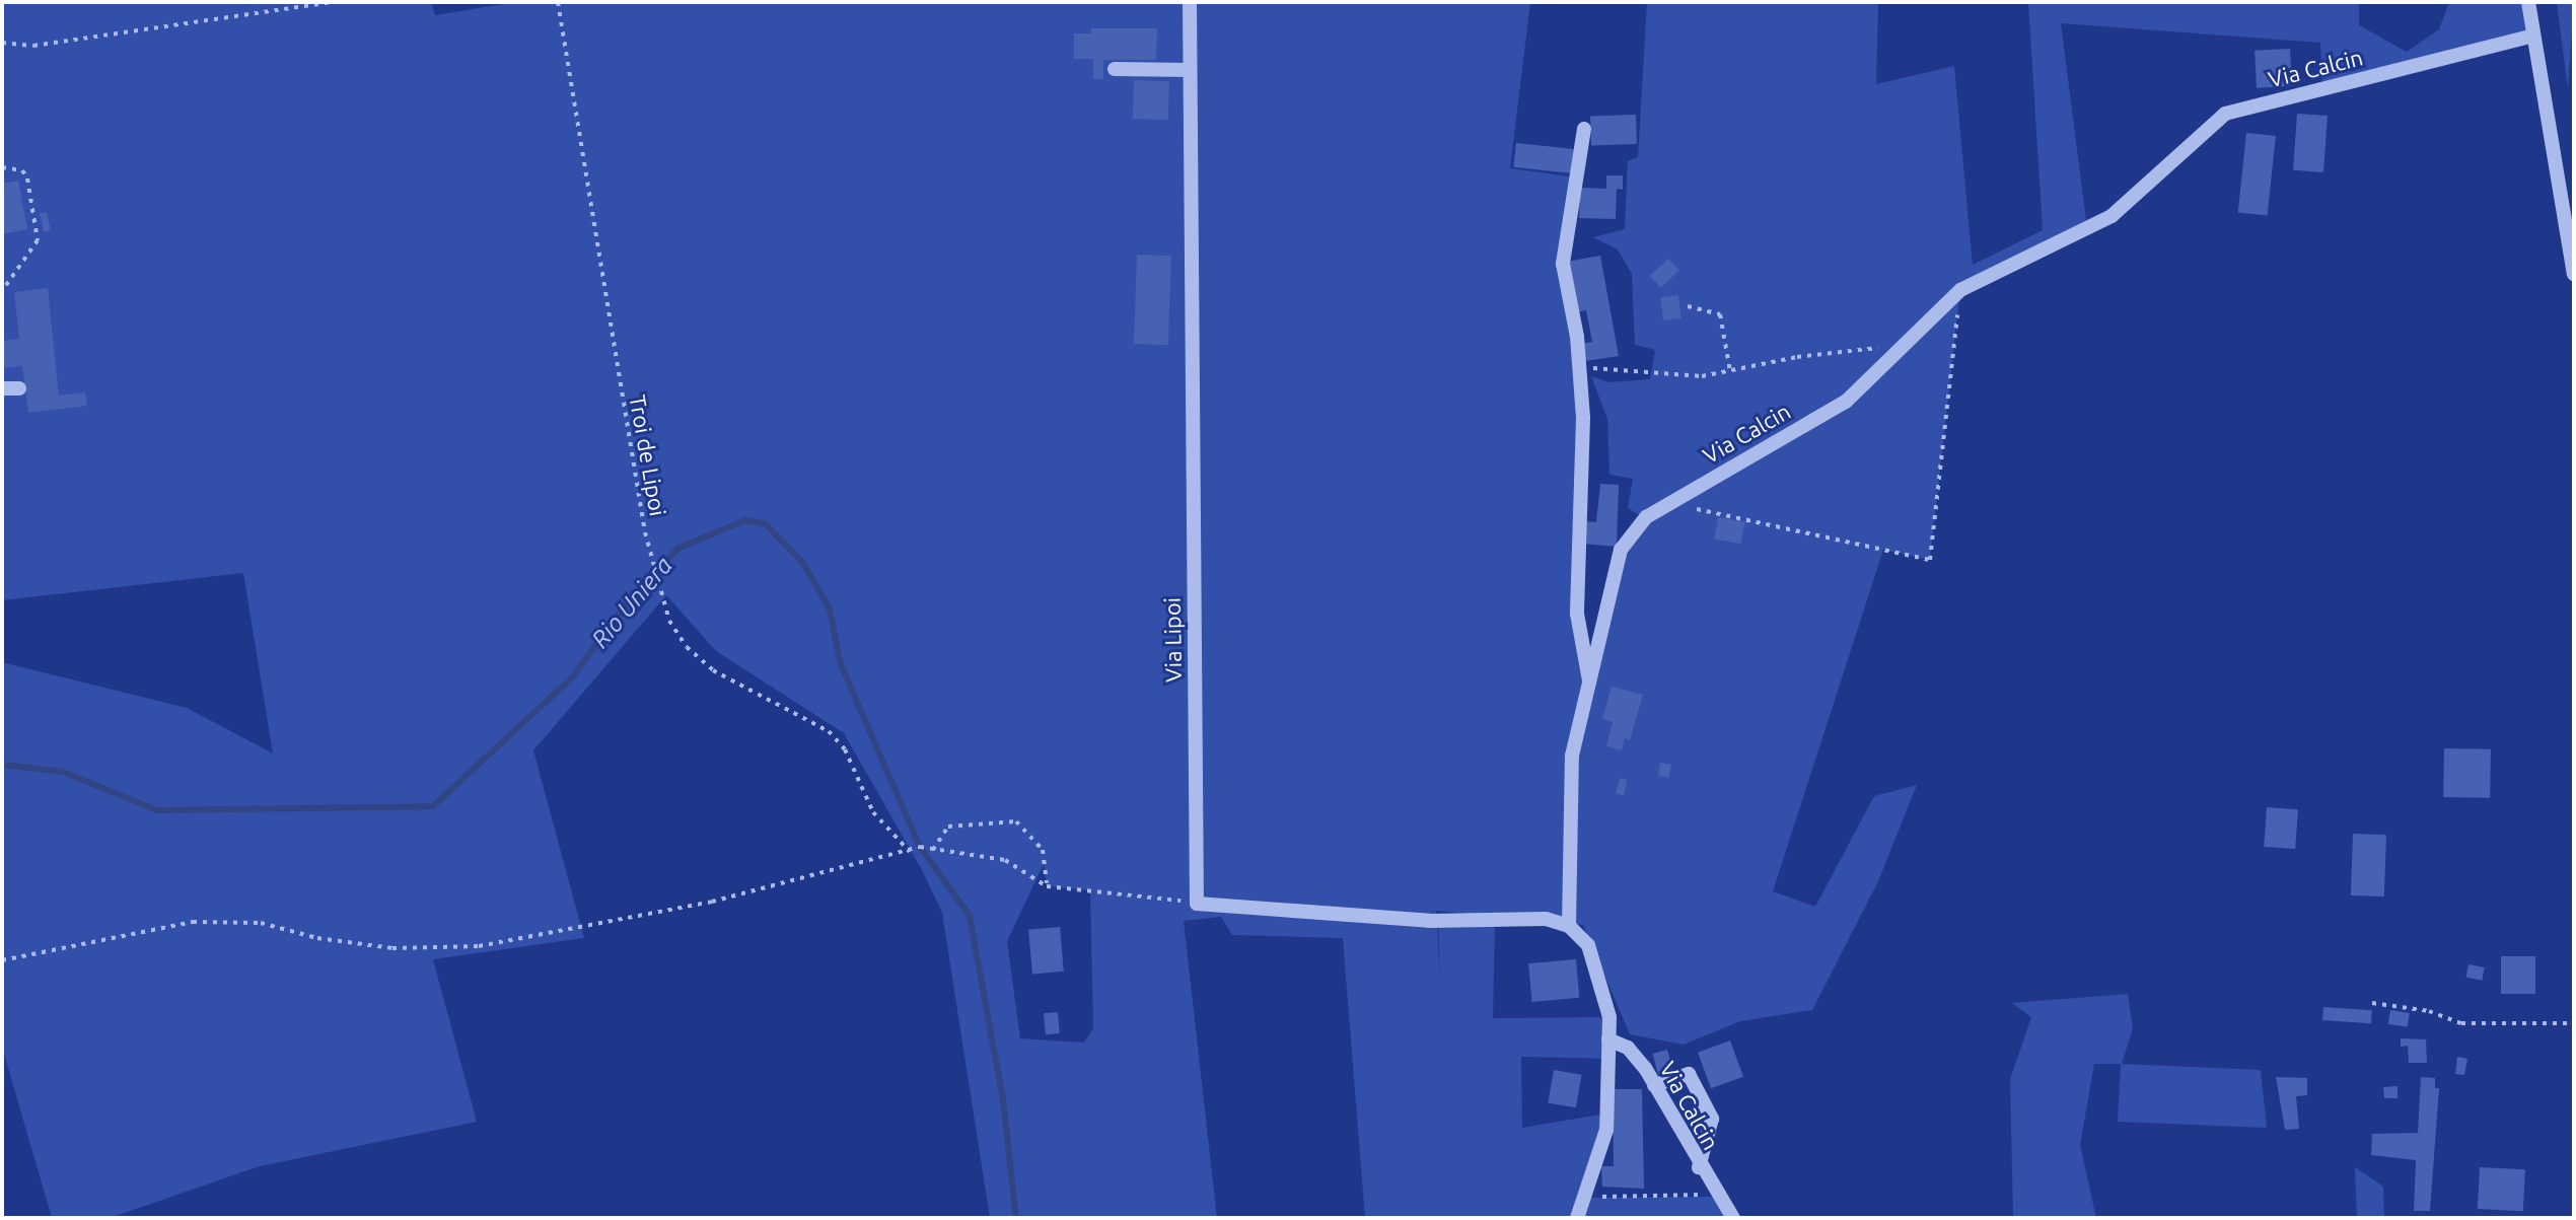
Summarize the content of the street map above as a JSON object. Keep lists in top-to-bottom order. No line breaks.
{"streets":{"street":["Via Calcin","Via Lipoi"],"path":["Troi de Lipoi"]},"water":["Rio Uniera"]}
